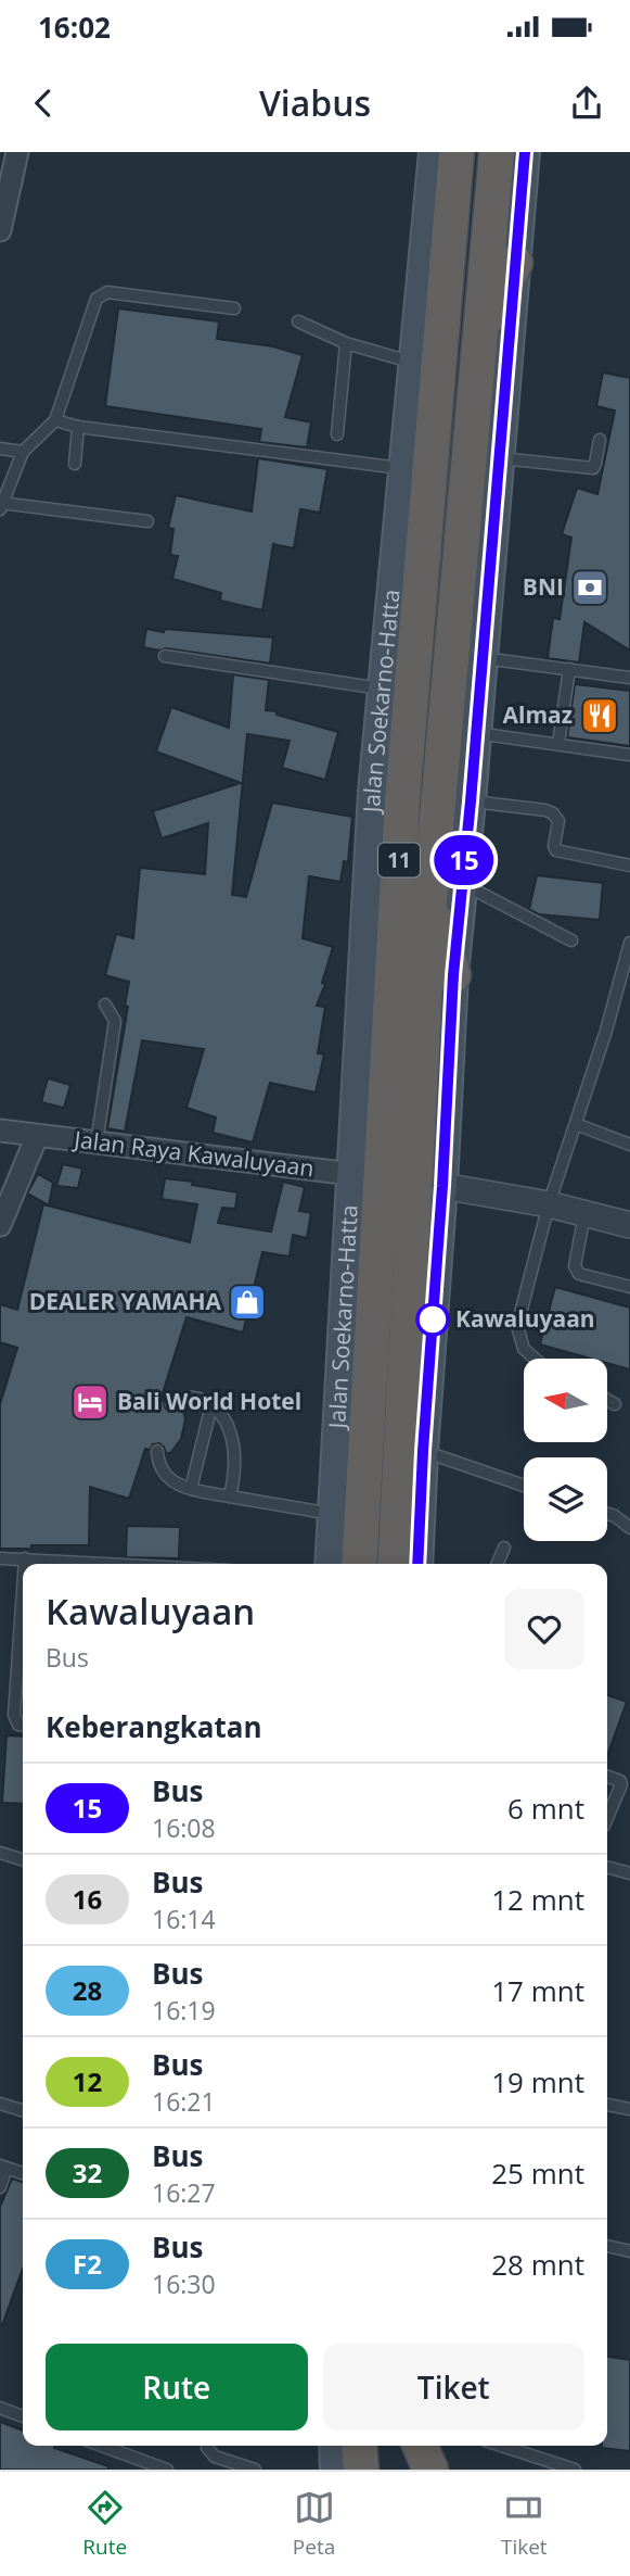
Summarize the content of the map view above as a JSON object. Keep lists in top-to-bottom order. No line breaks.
{"streets":{"highway":["Jalan Soekarno-Hatta","11"],"street":["Jalan Raya Kawaluyaan"]},"crossings":[["Jalan Soekarno-Hatta","Jalan Raya Kawaluyaan"]],"places":{"bank":["BNI"],"restaurant":["Almaz"],"shop":["DEALER YAMAHA"],"other":["Kawaluyaan"],"hotel":["Bali World Hotel"]},"lines":["bus line 15"],"north":"left","page":{"status":"16:02","header":"Viabus","on_map":"15","heading":[["Kawaluyaan","Bus"],"Keberangkatan"],"list":[{"mark":"15","name":"Bus","note":"16:08","value":"6 mnt"},{"mark":"16","name":"Bus","note":"16:14","value":"12 mnt"},{"mark":"28","name":"Bus","note":"16:19","value":"17 mnt"},{"mark":"12","name":"Bus","note":"16:21","value":"19 mnt"},{"mark":"32","name":"Bus","note":"16:27","value":"25 mnt"},{"mark":"F2","name":"Bus","note":"16:30","value":"28 mnt"}],"buttons":["Rute","Tiket"],"tabs":["Rute","Peta","Tiket"]}}
